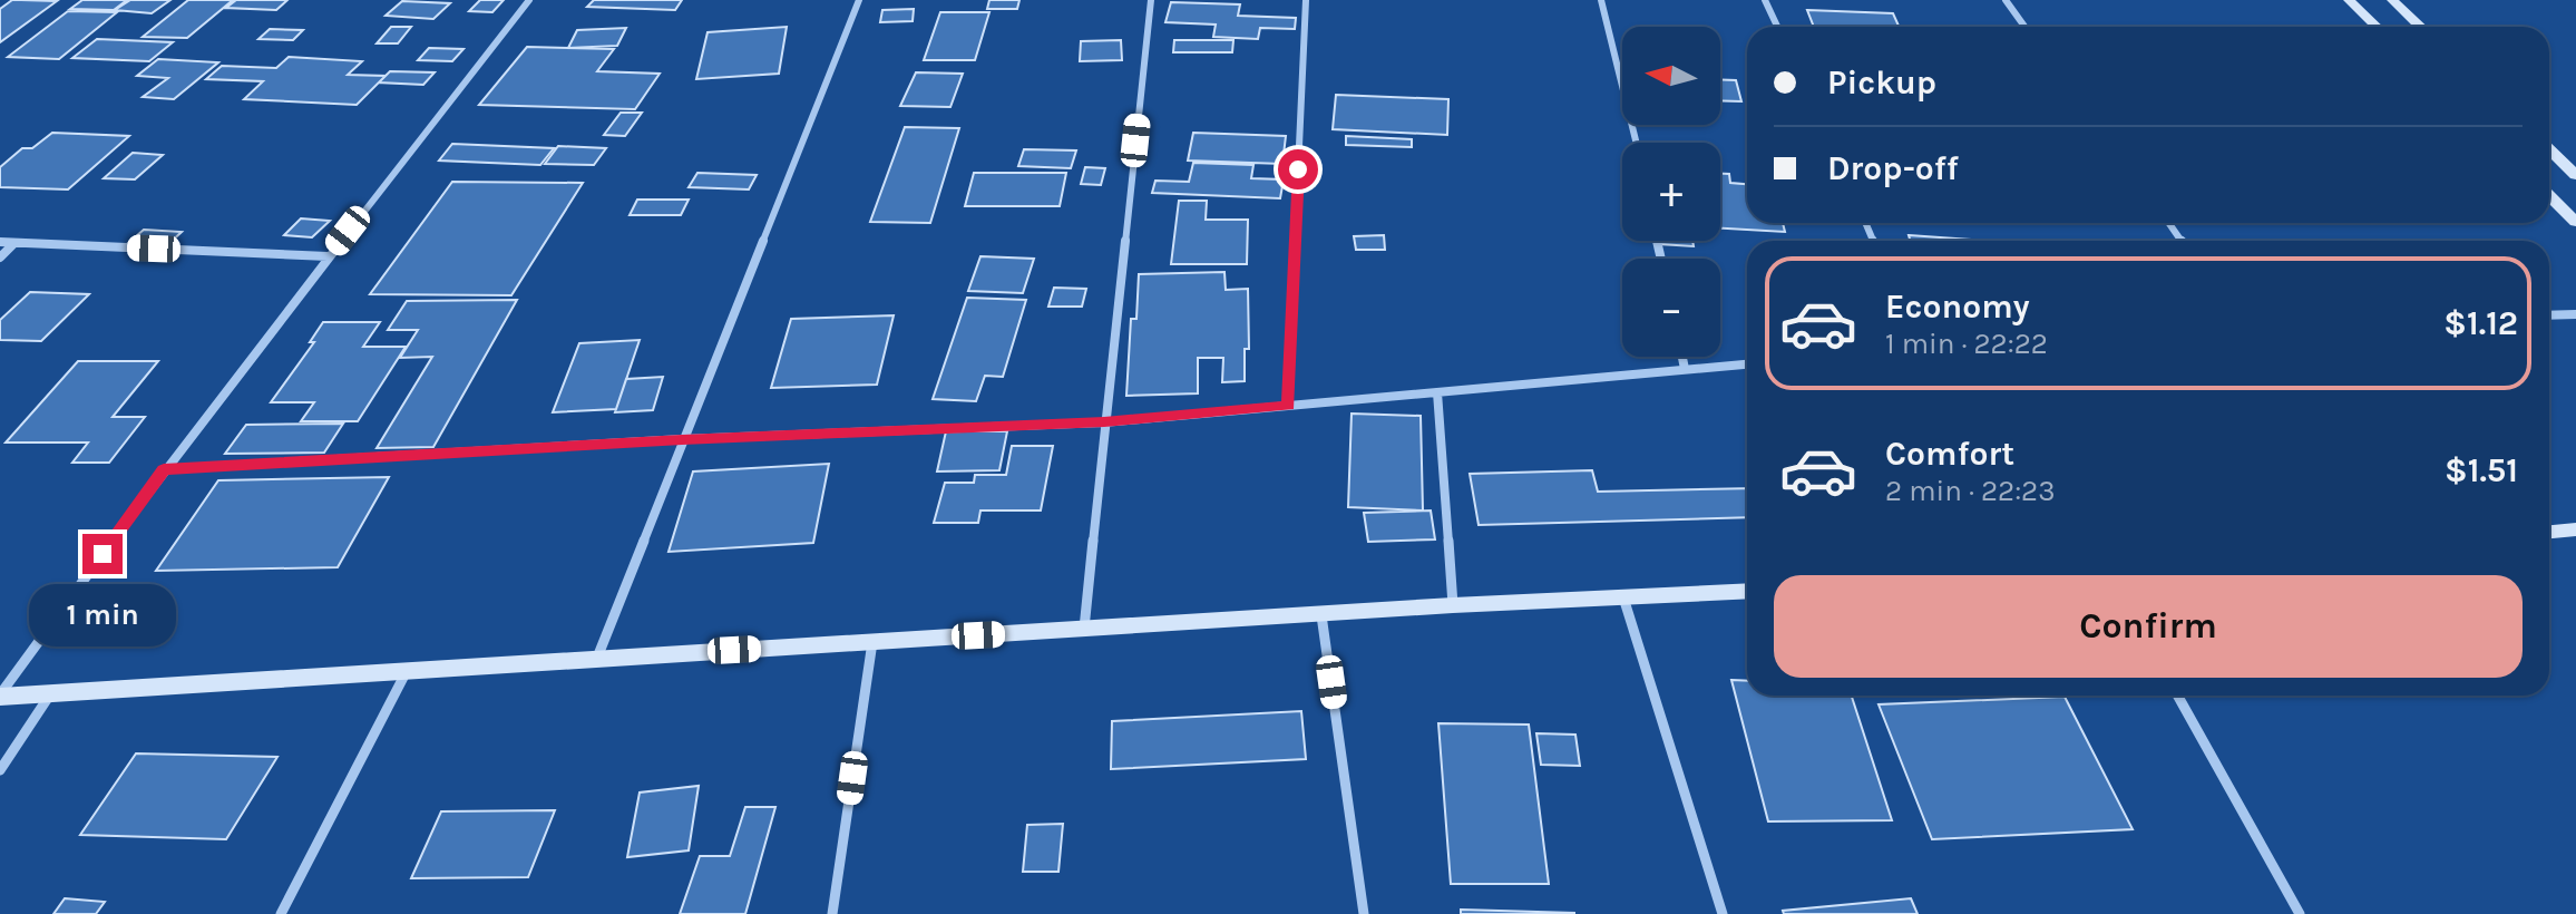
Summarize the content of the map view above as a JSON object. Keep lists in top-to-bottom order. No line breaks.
{"north":"left","page":{"map_buttons":["+","−"],"banner":["Pickup","Drop-off"],"list":[{"name":"Economy","note":"1 min · 22:22","value":"$1.12"},{"name":"Comfort","note":"2 min · 22:23","value":"$1.51"}],"buttons":"Confirm","bubble":"1 min"}}
